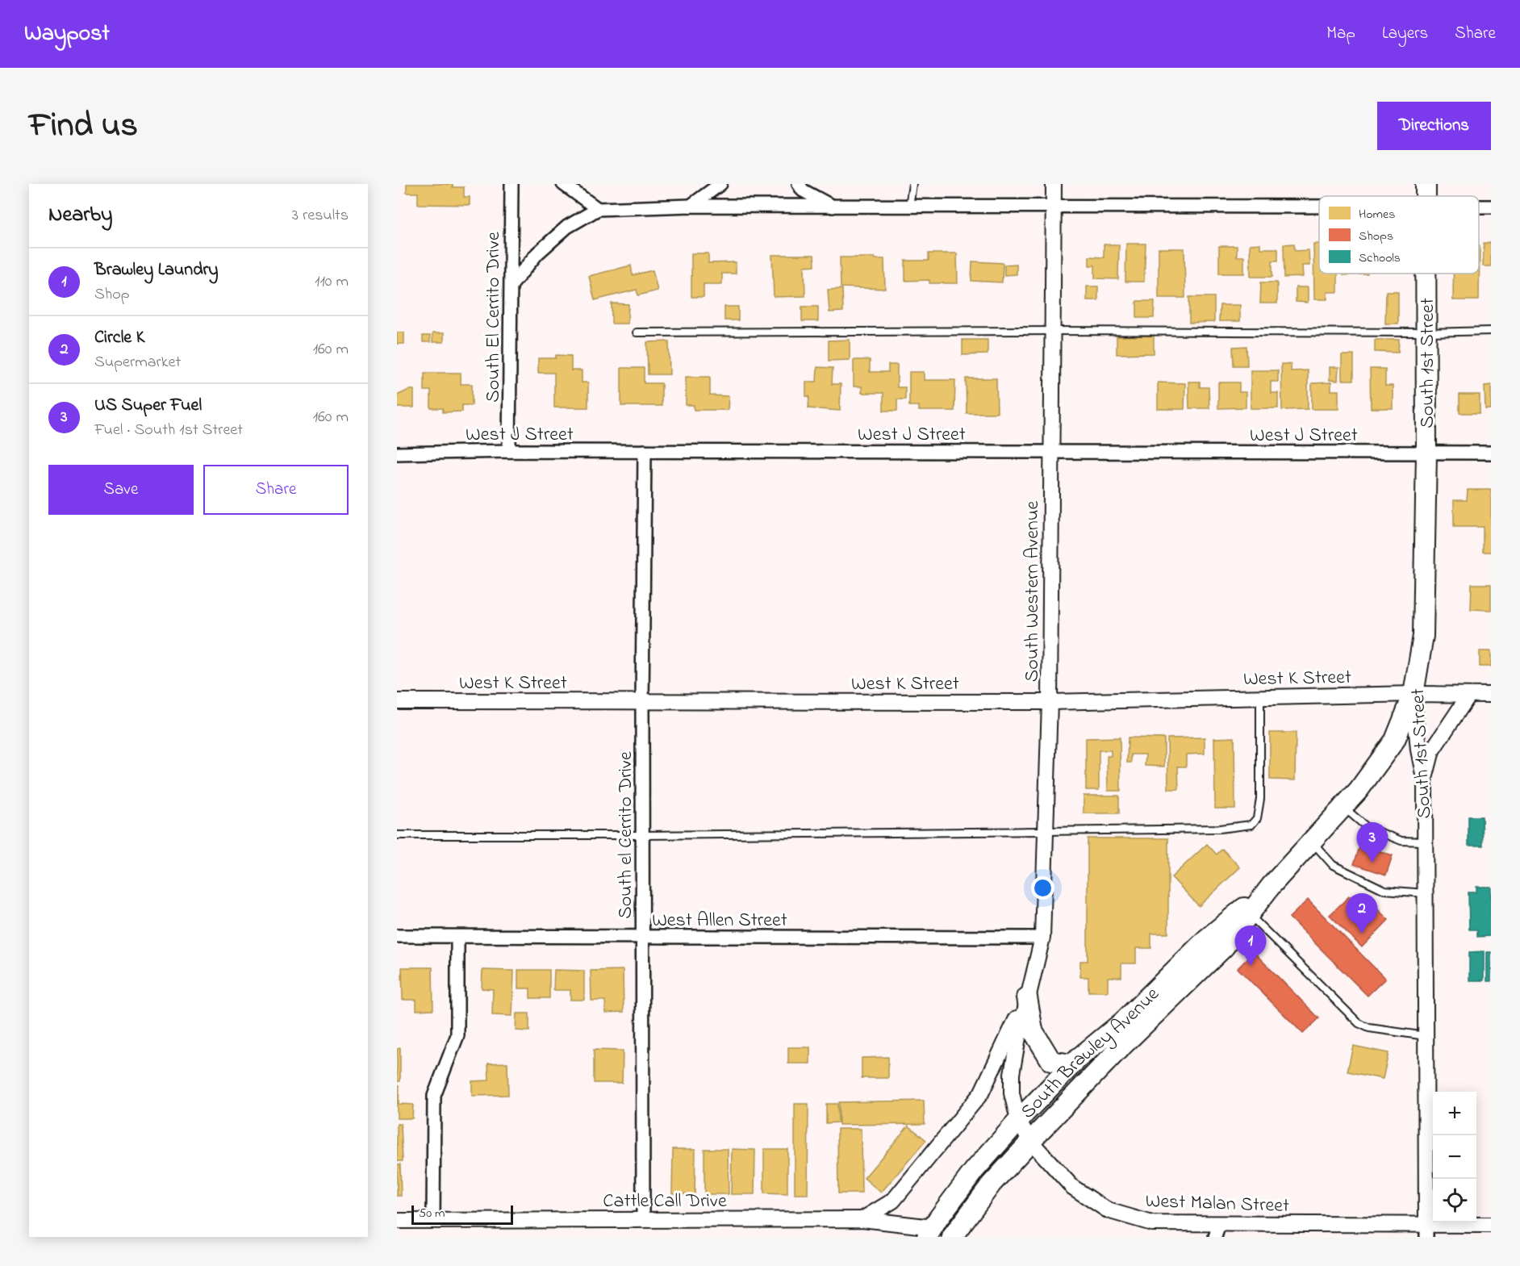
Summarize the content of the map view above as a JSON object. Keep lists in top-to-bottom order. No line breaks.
{"streets":{"highway":["South 1st Street","South Brawley Avenue"],"street":["South El Cerrito Drive","West J Street","South Western Avenue","West K Street","South el Cerrito Drive","West Allen Street","Cattle Call Drive","West Malan Street"]},"crossings":[["South El Cerrito Drive","West J Street"],["South 1st Street","West J Street"],["South 1st Street","West K Street"],["South 1st Street","South Brawley Avenue"],["South 1st Street","West Malan Street"],["West J Street","South Western Avenue"],["West J Street","South el Cerrito Drive"],["South Western Avenue","West K Street"],["South Western Avenue","West Allen Street"],["South Western Avenue","South Brawley Avenue"],["South Western Avenue","Cattle Call Drive"],["South Western Avenue","West Malan Street"],["West K Street","South el Cerrito Drive"],["West K Street","South Brawley Avenue"],["South el Cerrito Drive","West Allen Street"],["South el Cerrito Drive","Cattle Call Drive"],["South Brawley Avenue","Cattle Call Drive"],["South Brawley Avenue","West Malan Street"]],"legend":["Homes","Shops","Schools"],"scale_bar":"50 m","page":{"header":"Waypost","nav":["Map","Layers","Share"],"title":"Find us","buttons":["Directions",["Save","Share"]],"heading":["Nearby","3 results"],"list":[{"mark":"1","name":"Brawley Laundry","note":"Shop","value":"110 m"},{"mark":"2","name":"Circle K","note":"Supermarket","value":"160 m"},{"mark":"3","name":"US Super Fuel","note":"Fuel · South 1st Street","value":"160 m"}],"pins":["3","2","1"],"map_buttons":["+","−"],"scale":"50 m"}}
